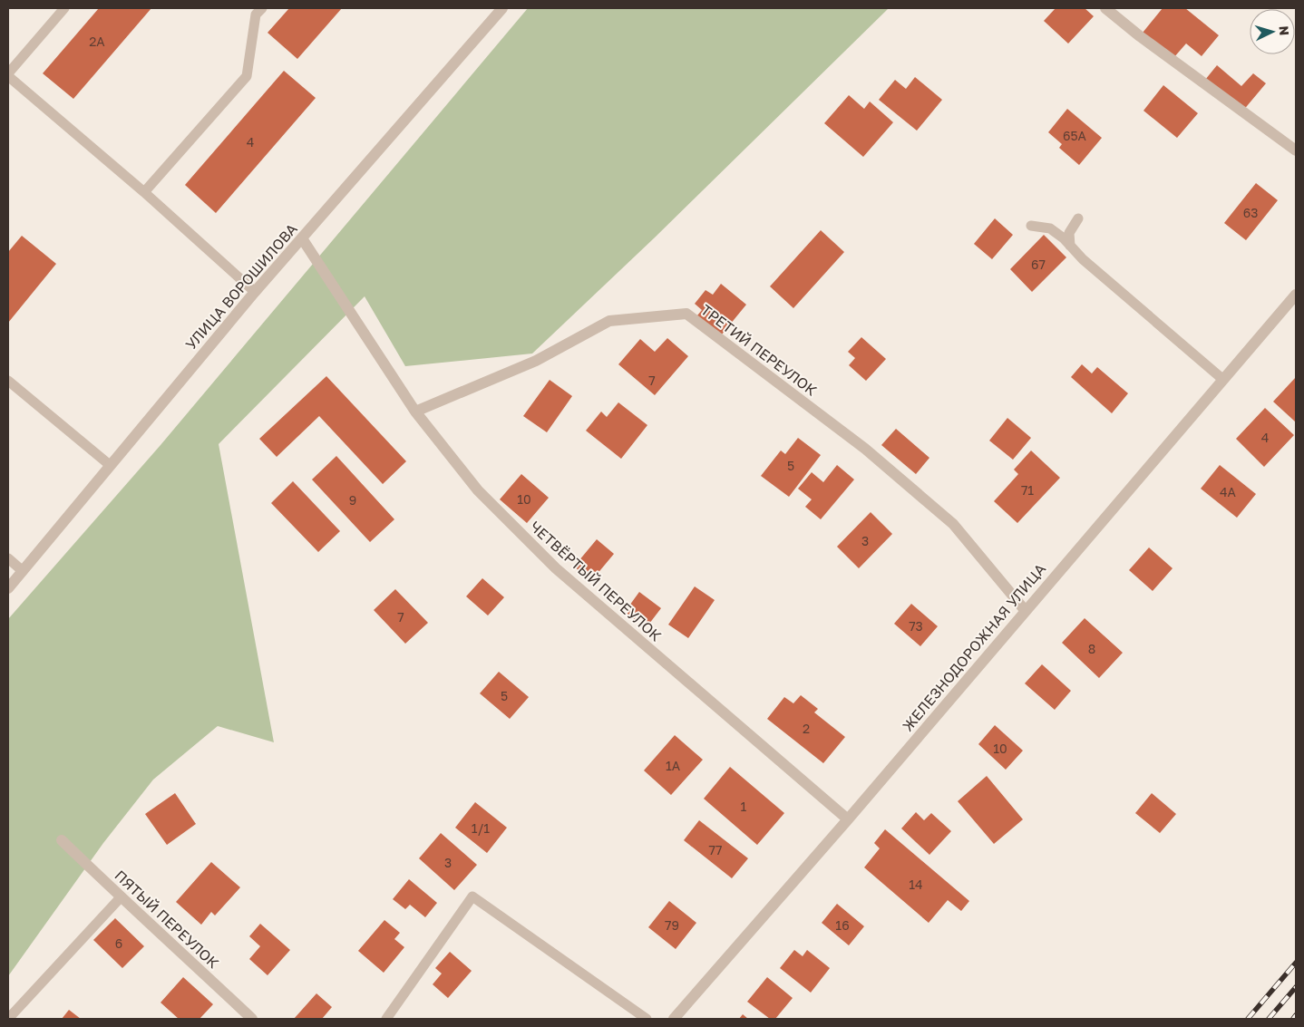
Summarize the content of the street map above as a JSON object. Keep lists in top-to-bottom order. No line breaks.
{"streets":{"street":["УЛИЦА ВОРОШИЛОВА","ТРЕТИЙ ПЕРЕУЛОК","ЧЕТВЁРТЫЙ ПЕРЕУЛОК","ЖЕЛЕЗНОДОРОЖНАЯ УЛИЦА","ПЯТЫЙ ПЕРЕУЛОК"]},"crossings":[["УЛИЦА ВОРОШИЛОВА","ЧЕТВЁРТЫЙ ПЕРЕУЛОК"],["ТРЕТИЙ ПЕРЕУЛОК","ЧЕТВЁРТЫЙ ПЕРЕУЛОК"],["ТРЕТИЙ ПЕРЕУЛОК","ЖЕЛЕЗНОДОРОЖНАЯ УЛИЦА"],["ЧЕТВЁРТЫЙ ПЕРЕУЛОК","ЖЕЛЕЗНОДОРОЖНАЯ УЛИЦА"]],"house_numbers":["2А","65А","4","63","67","7","4","5","71","4А","10","9","3","7","73","8","5","2","10","1А","1","1/1","77","3","14","79","16","6"],"north":"right"}
